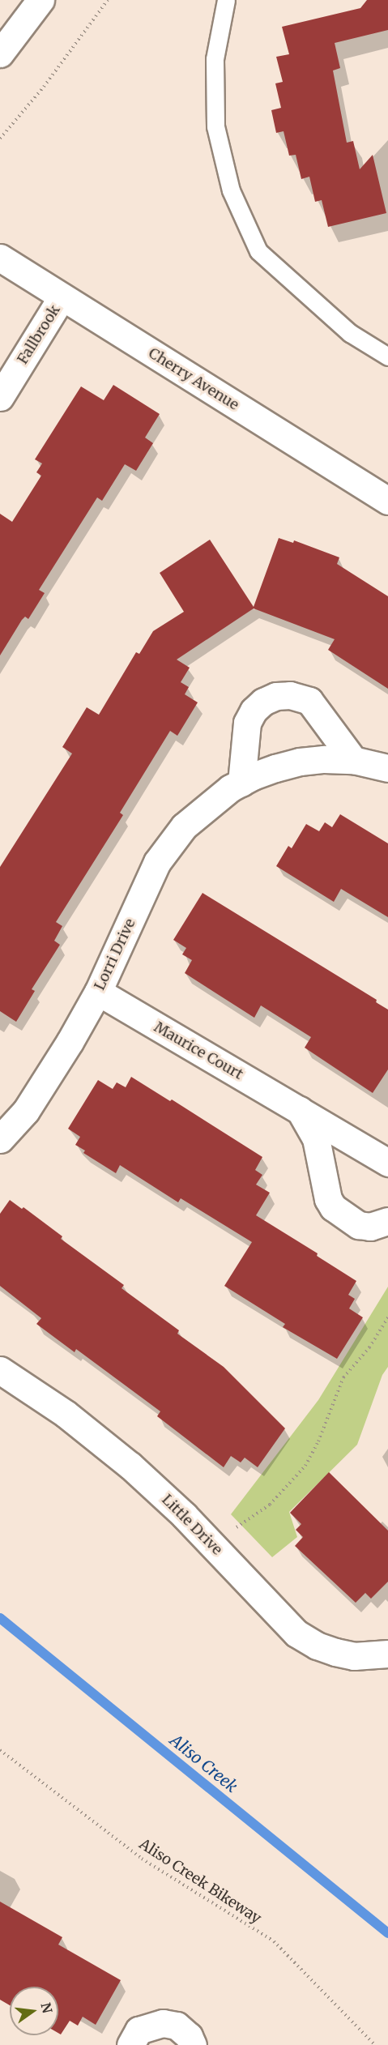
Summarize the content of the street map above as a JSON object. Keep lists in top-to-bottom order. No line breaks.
{"streets":{"street":["Fallbrook","Cherry Avenue","Lorri Drive","Maurice Court","Little Drive"],"path":["Aliso Creek Bikeway"]},"crossings":[["Fallbrook","Cherry Avenue"],["Lorri Drive","Maurice Court"]],"water":["Aliso Creek"],"north":"right"}
